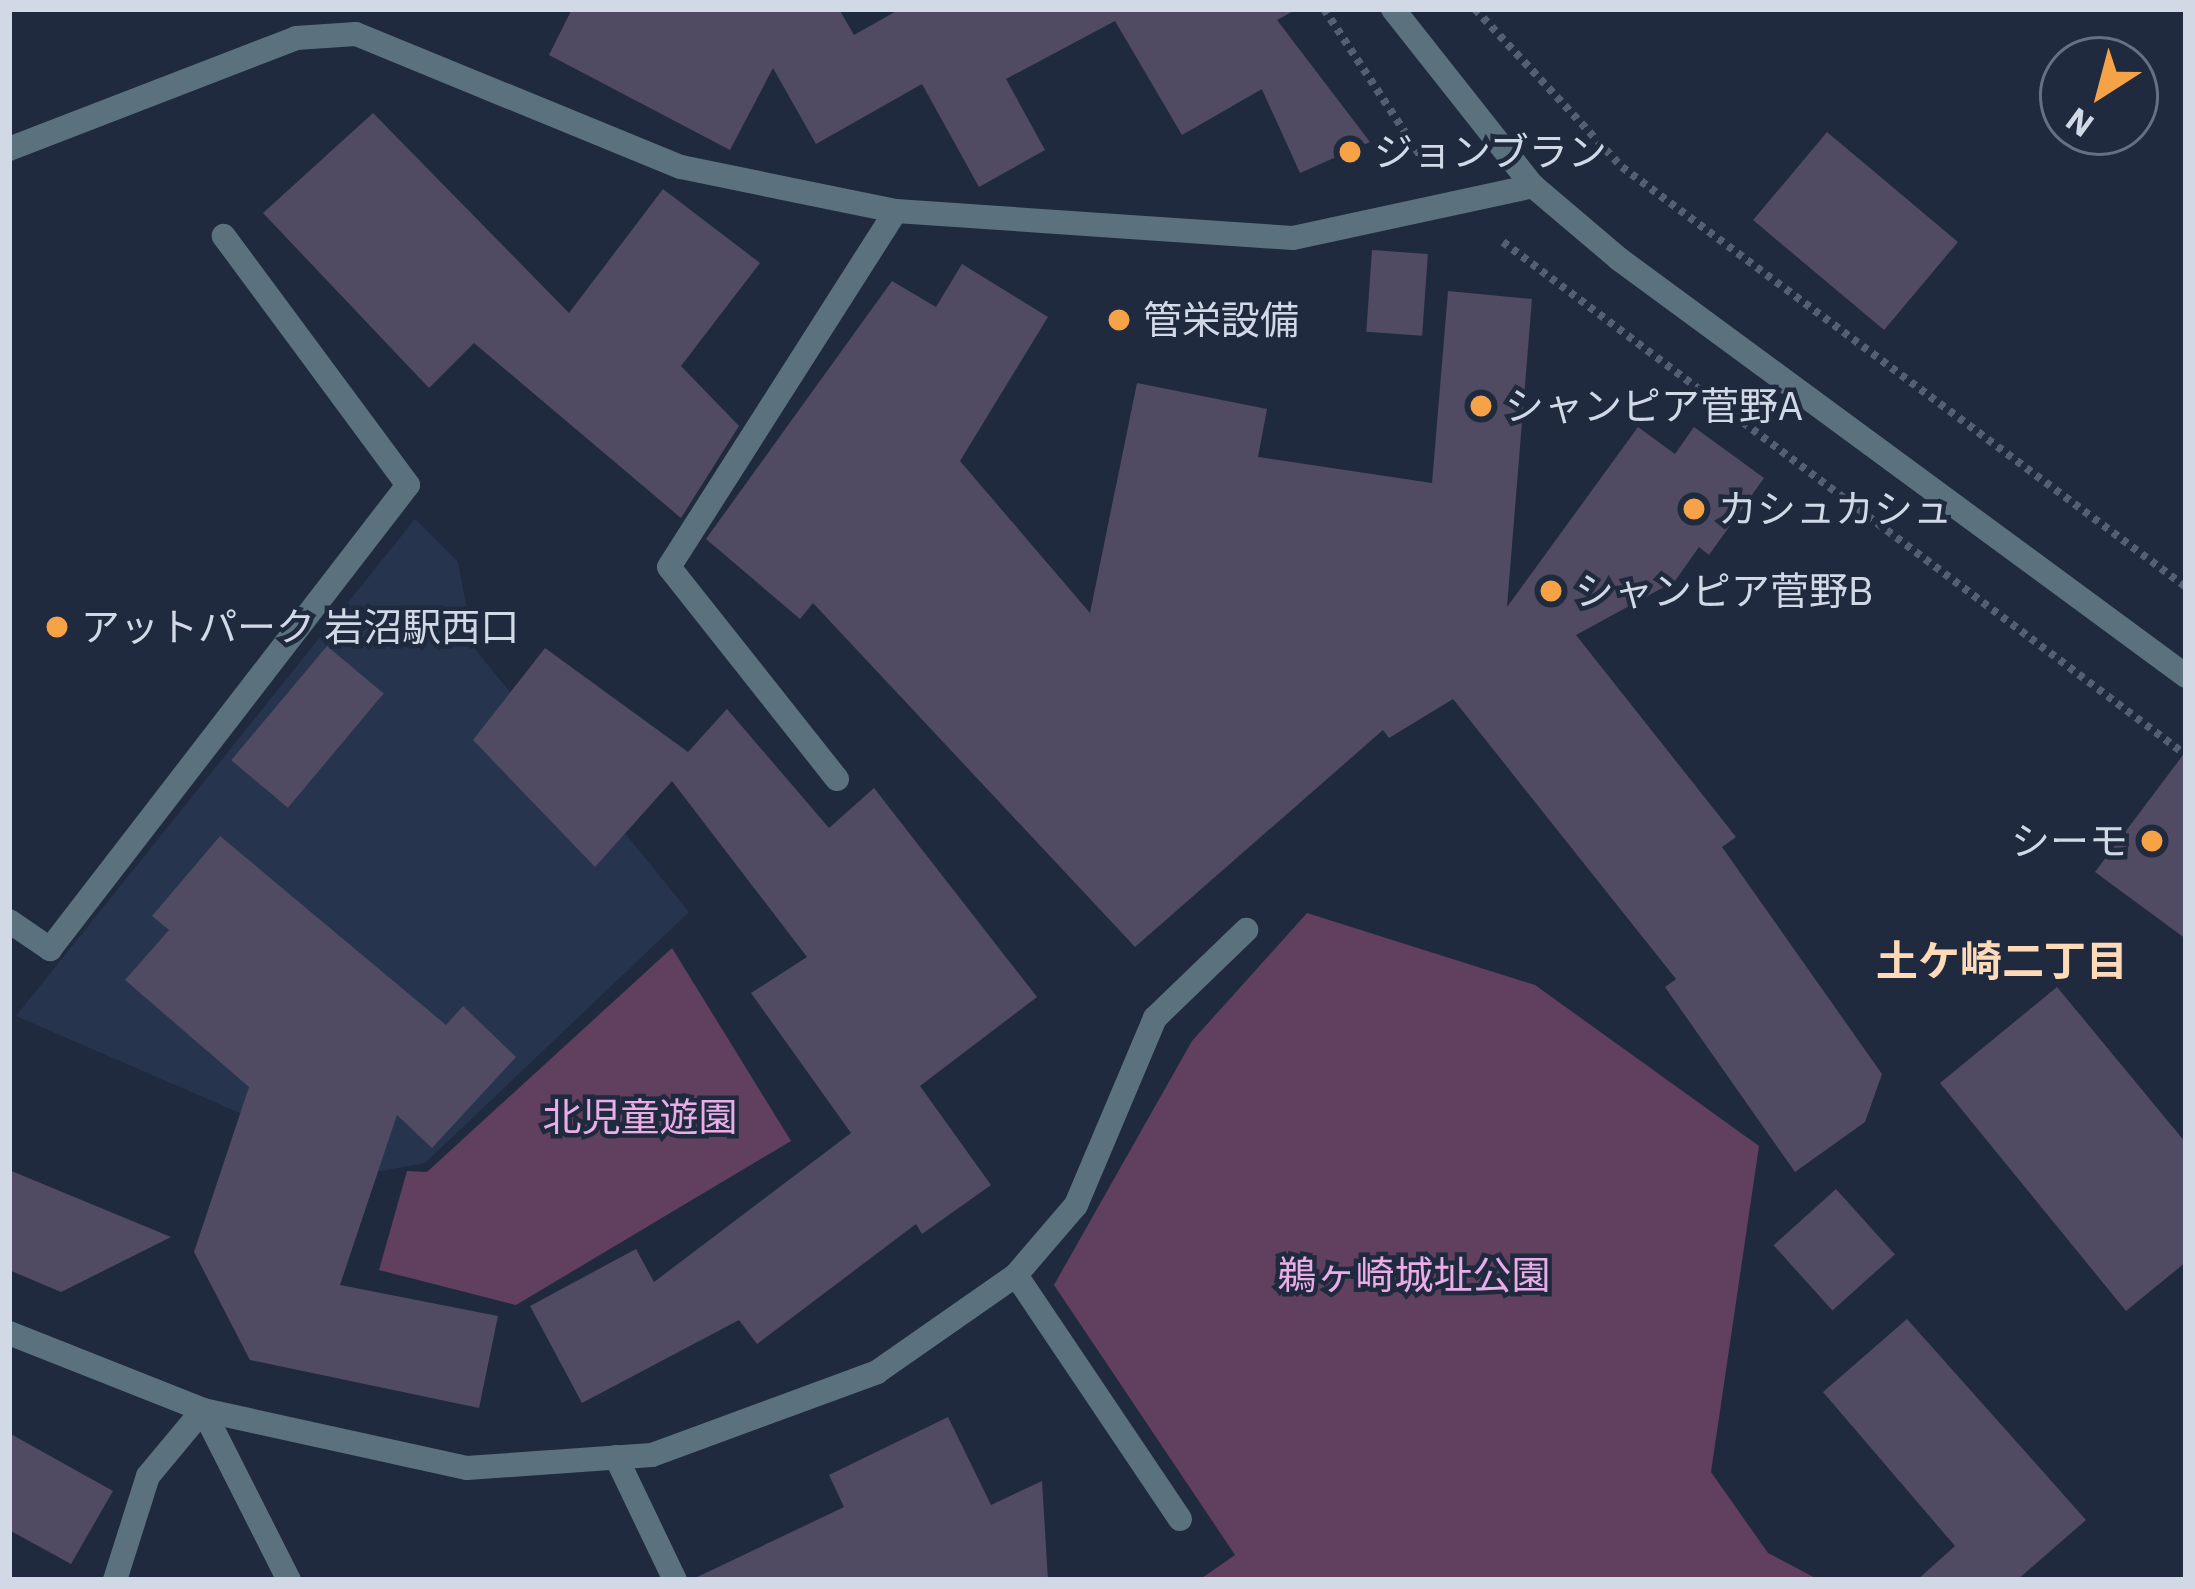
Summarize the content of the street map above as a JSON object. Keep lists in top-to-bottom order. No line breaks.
{"districts":["土ケ崎二丁目"],"parks":["北児童遊園","鵜ヶ崎城址公園"],"places":["ジョンブラン","管栄設備","シャンピア菅野A","カシュカシュ","シャンピア菅野B","アットパーク 岩沼駅西口","シーモ"],"north":"bottom left"}
